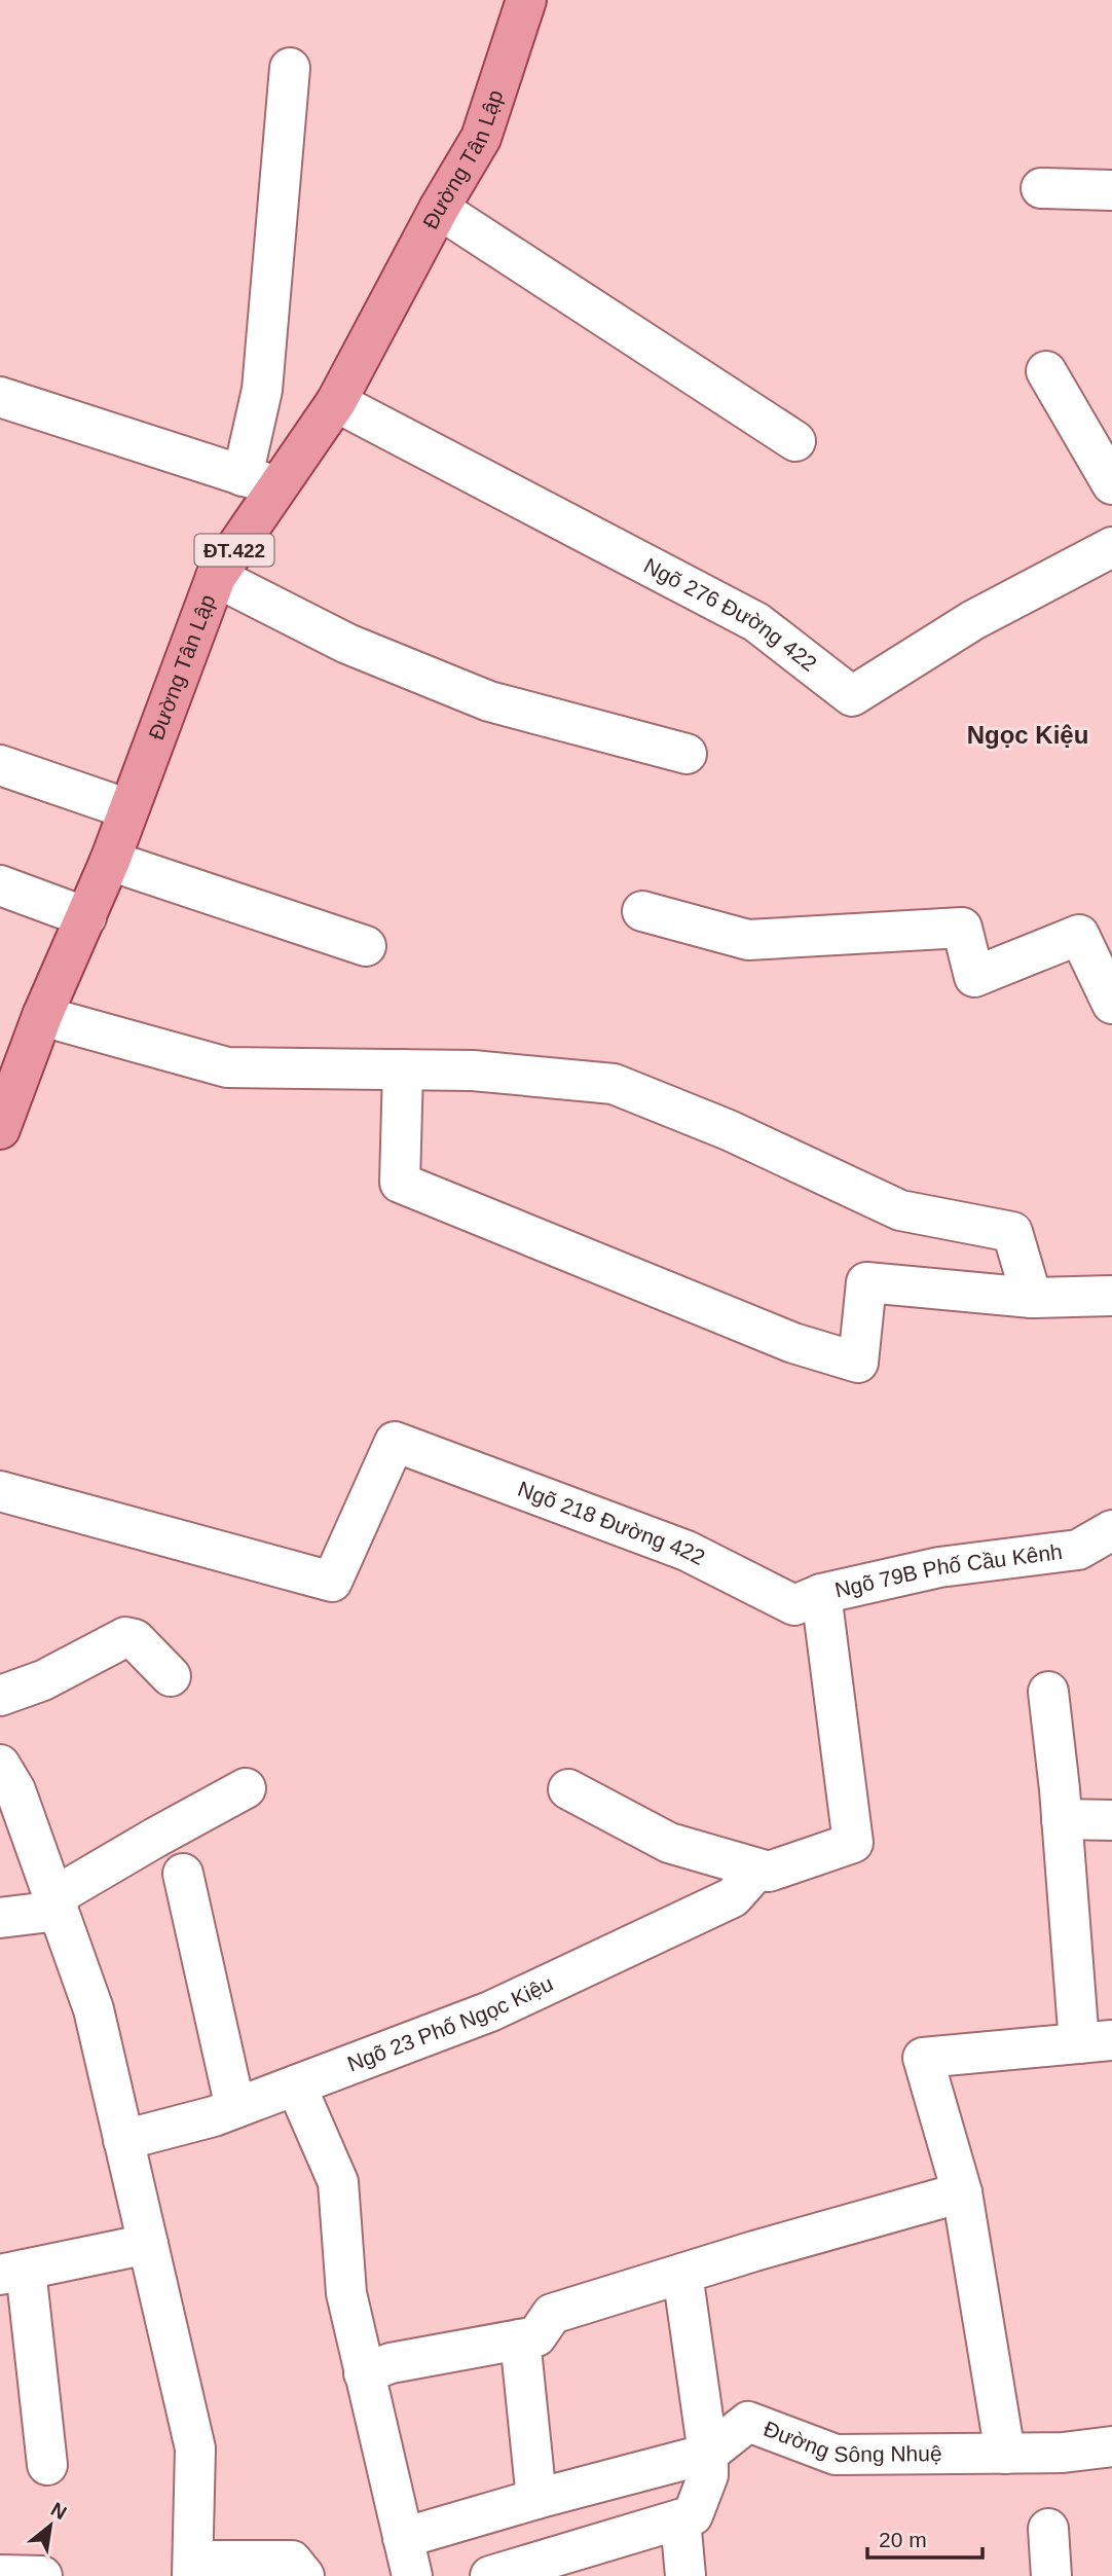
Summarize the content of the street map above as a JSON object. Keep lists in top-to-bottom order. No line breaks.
{"streets":{"main road":["Đường Tân Lập","ĐT.422"],"street":["Ngõ 276 Đường 422","Ngõ 218 Đường 422","Ngõ 79B Phố Cầu Kênh","Ngõ 23 Phố Ngọc Kiệu","Đường Sông Nhuệ"]},"crossings":[["Đường Tân Lập","Ngõ 276 Đường 422"],["Ngõ 218 Đường 422","Ngõ 79B Phố Cầu Kênh"]],"districts":["Ngọc Kiệu"],"scale_bar":"20 m","north":"top right"}
